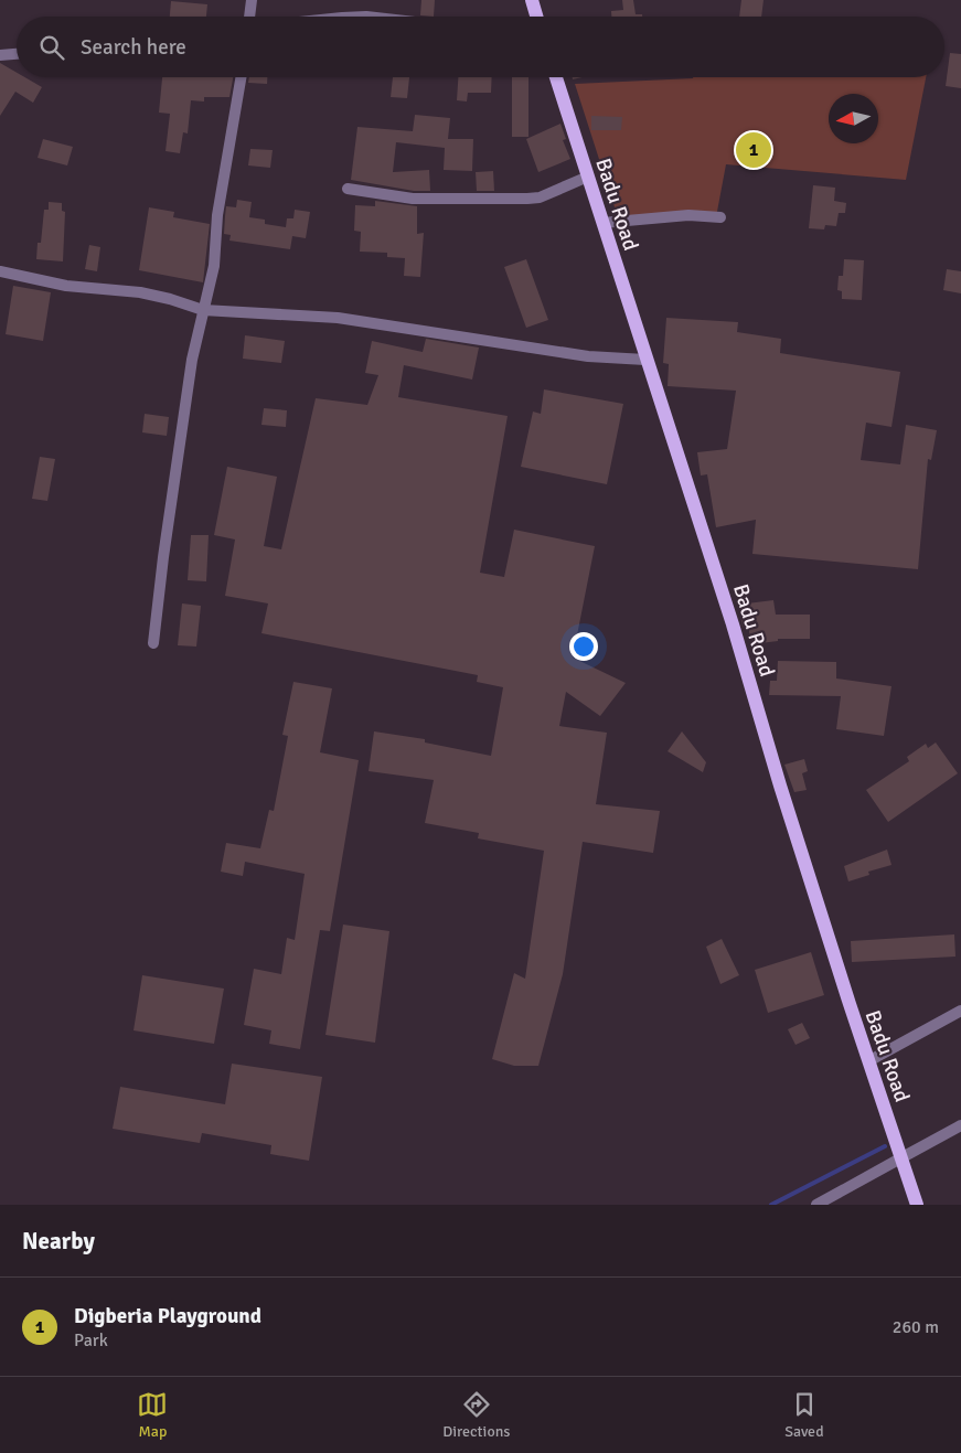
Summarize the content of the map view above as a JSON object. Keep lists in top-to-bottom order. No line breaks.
{"streets":{"main road":["Badu Road"]},"north":"left","page":{"search":"Search here","pins":"1","heading":"Nearby","list":[{"mark":"1","name":"Digberia Playground","note":"Park","value":"260 m"}],"nav":["Map","Directions","Saved"]}}
